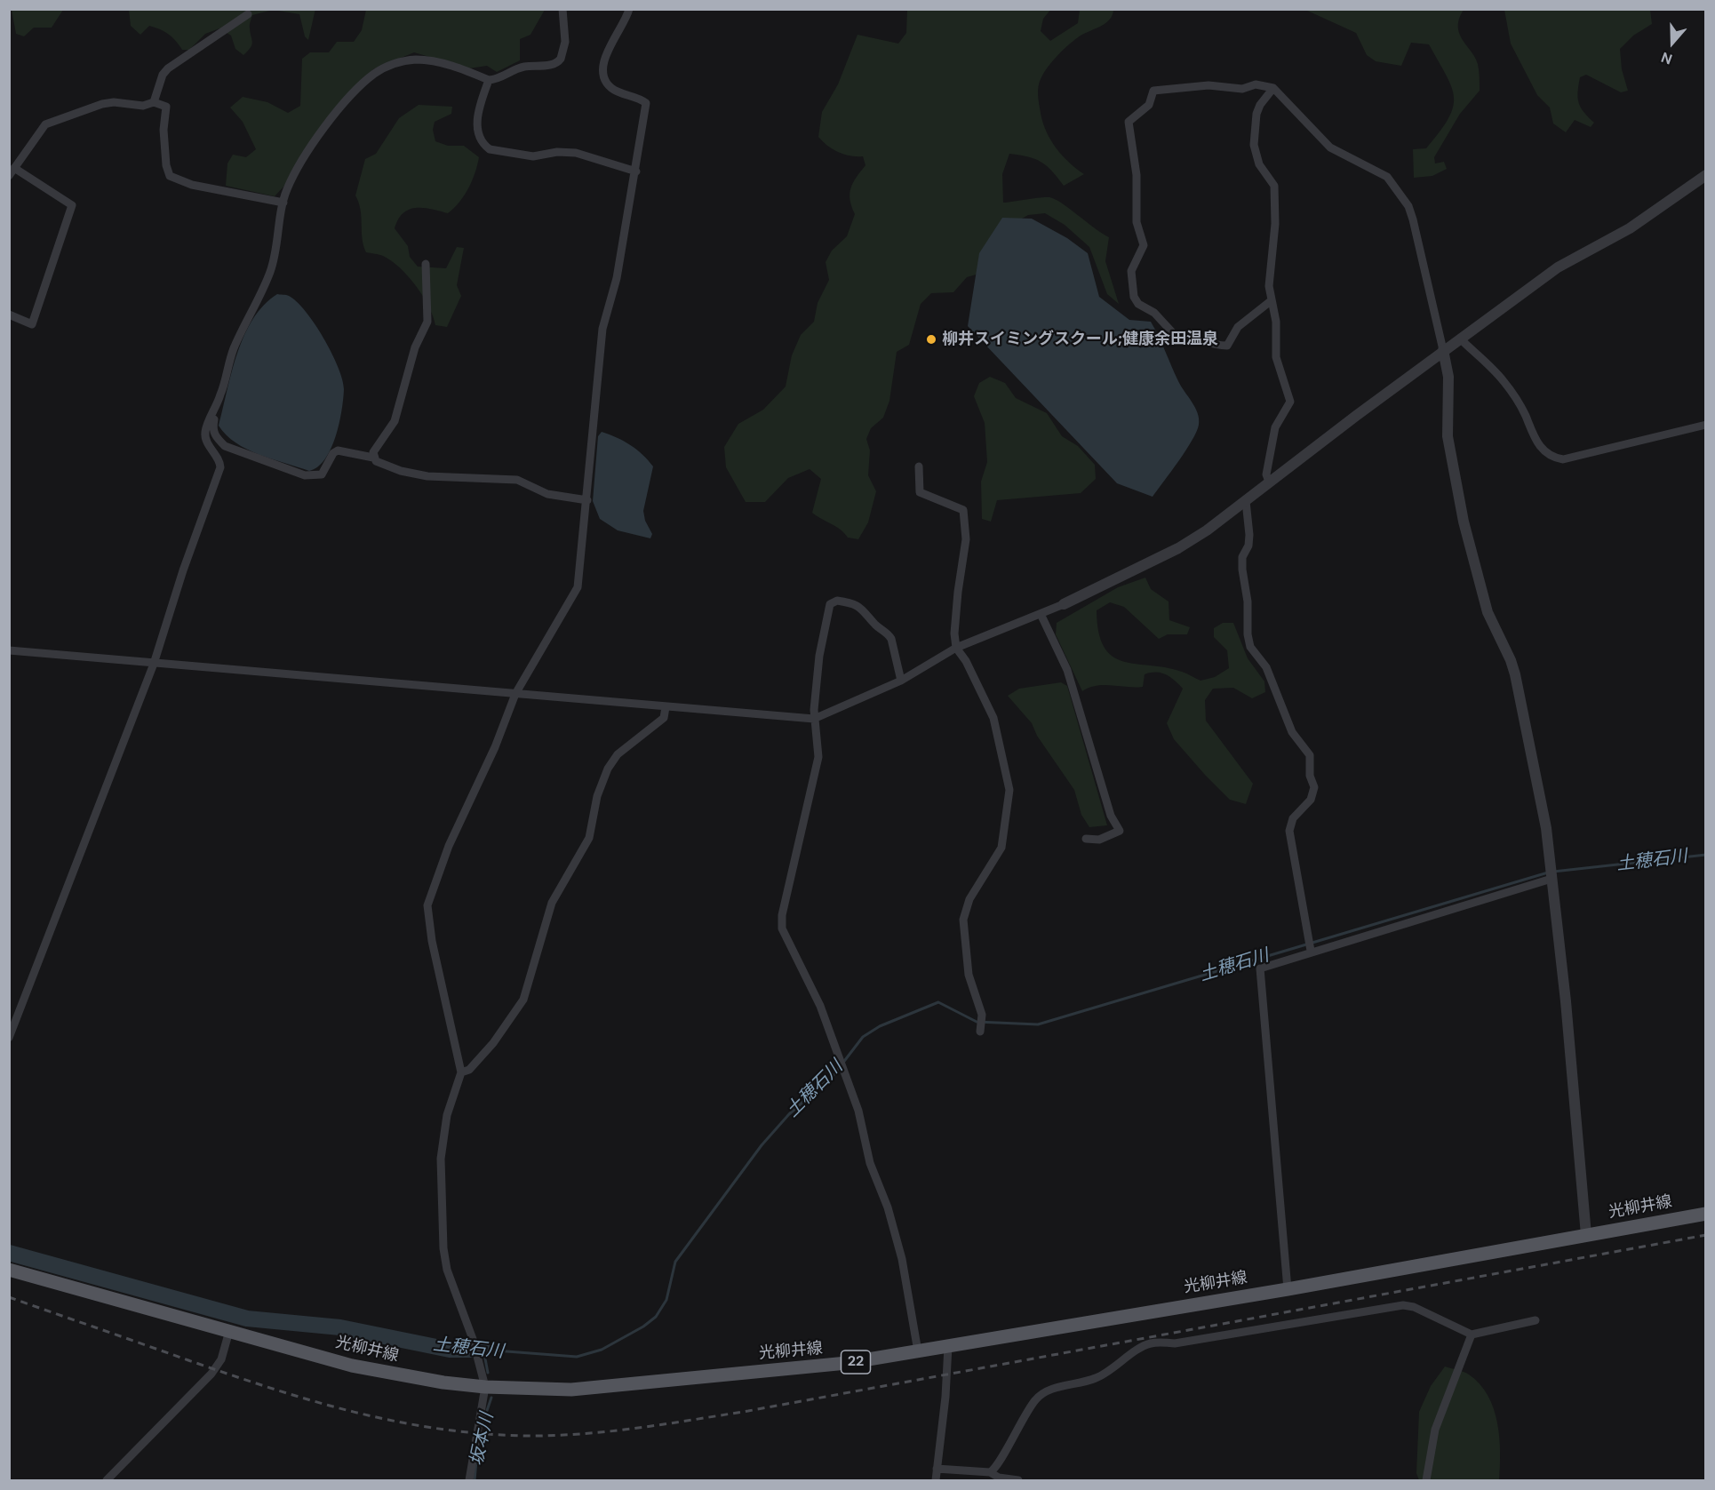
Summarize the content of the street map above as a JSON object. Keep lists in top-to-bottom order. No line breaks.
{"streets":{"main road":["光柳井線","22"]},"water":["土穂石川","坂本川"],"places":["柳井スイミングスクール;健康余田温泉"],"north":"bottom"}
